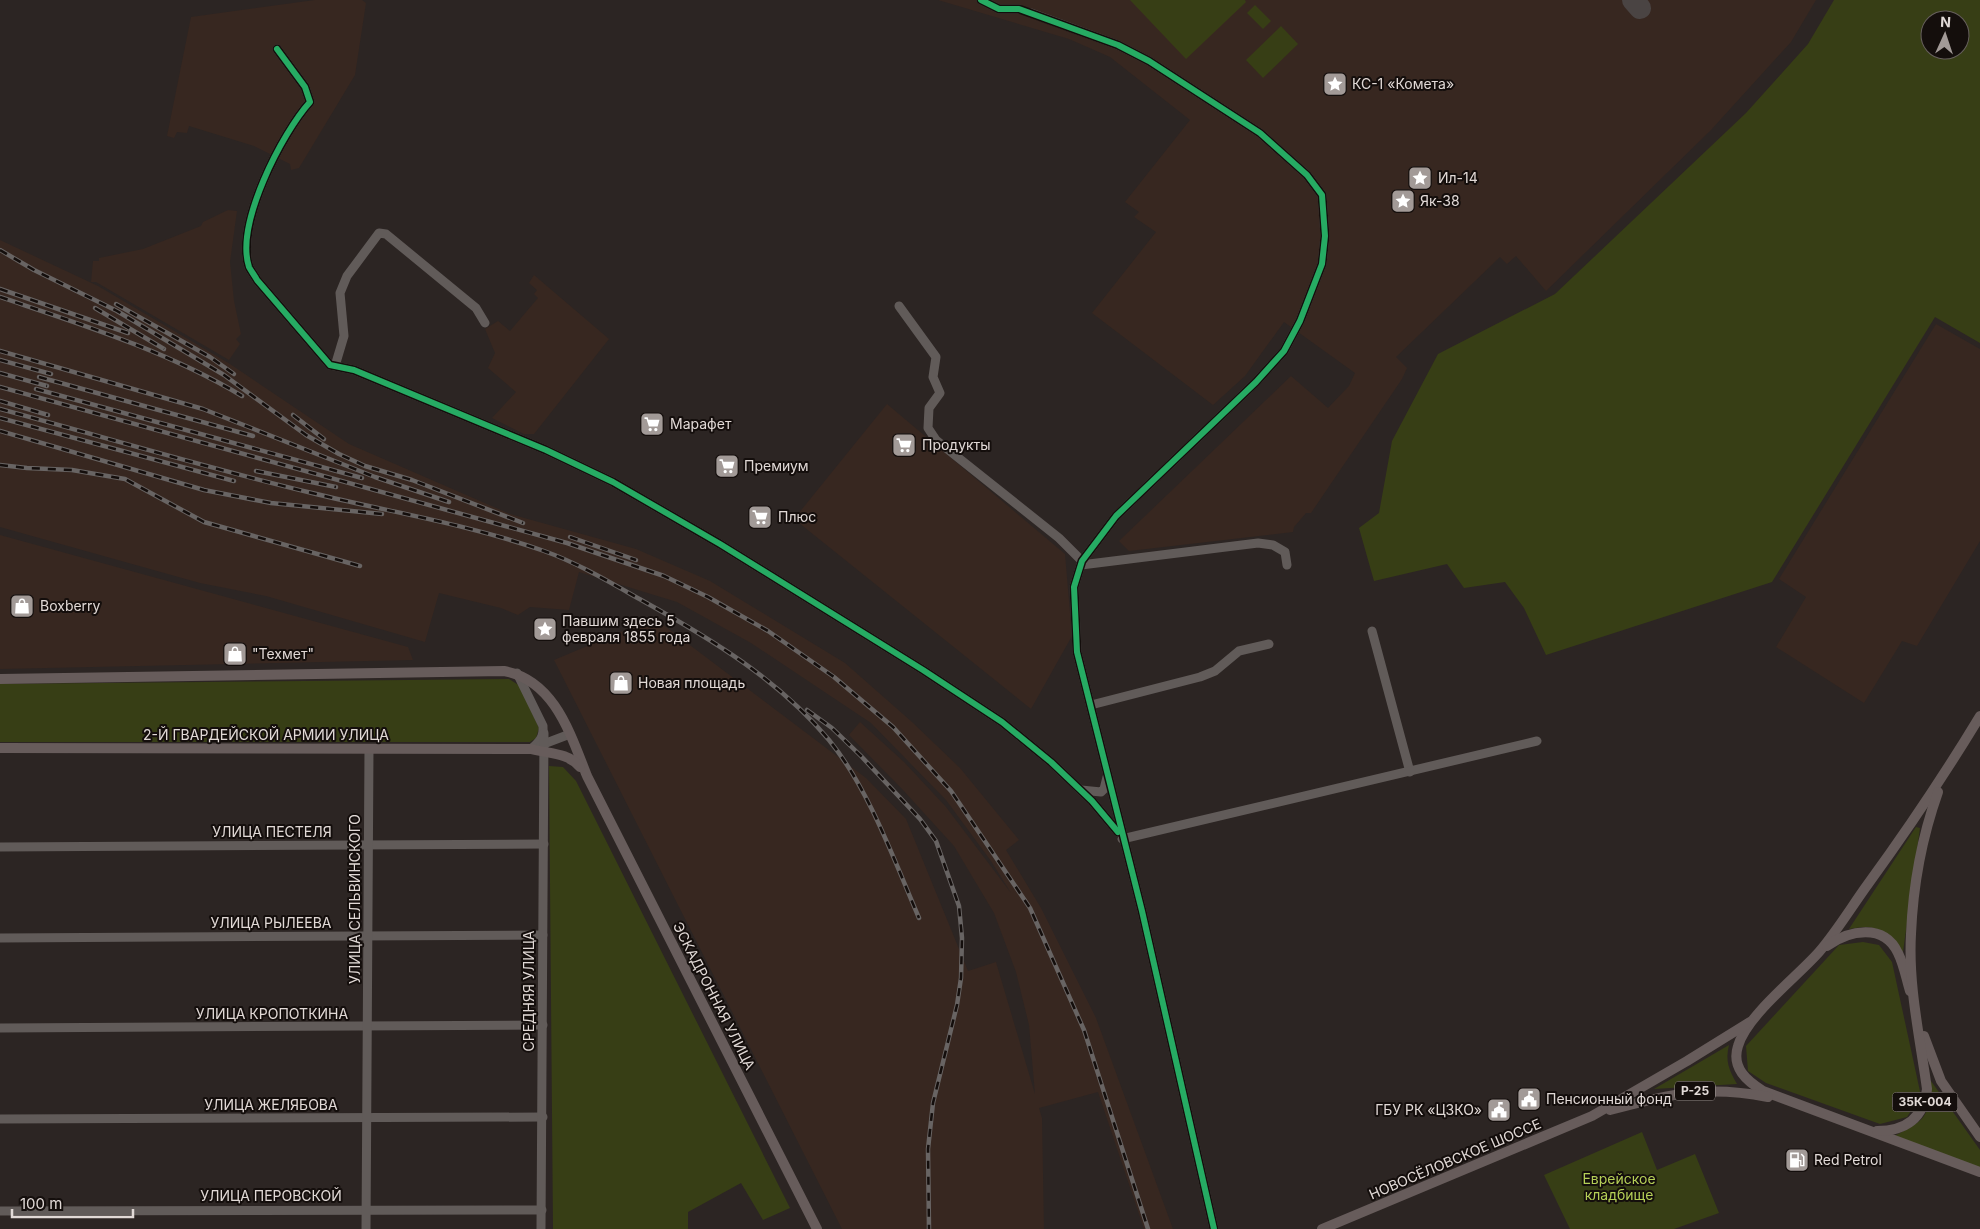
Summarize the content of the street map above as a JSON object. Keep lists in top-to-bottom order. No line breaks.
{"streets":{"main road":["2-Й ГВАРДЕЙСКОЙ АРМИИ УЛИЦА","ЭСКАДРОННАЯ УЛИЦА","Р-25","35К-004","НОВОСЁЛОВСКОЕ ШОССЕ"],"street":["УЛИЦА ПЕСТЕЛЯ","УЛИЦА СЕЛЬВИНСКОГО","УЛИЦА РЫЛЕЕВА","СРЕДНЯЯ УЛИЦА","УЛИЦА КРОПОТКИНА","УЛИЦА ЖЕЛЯБОВА","УЛИЦА ПЕРОВСКОЙ"]},"crossings":[["2-Й ГВАРДЕЙСКОЙ АРМИИ УЛИЦА","УЛИЦА СЕЛЬВИНСКОГО"],["2-Й ГВАРДЕЙСКОЙ АРМИИ УЛИЦА","СРЕДНЯЯ УЛИЦА"],["2-Й ГВАРДЕЙСКОЙ АРМИИ УЛИЦА","ЭСКАДРОННАЯ УЛИЦА"],["УЛИЦА ПЕСТЕЛЯ","УЛИЦА СЕЛЬВИНСКОГО"],["УЛИЦА ПЕСТЕЛЯ","СРЕДНЯЯ УЛИЦА"],["УЛИЦА СЕЛЬВИНСКОГО","УЛИЦА РЫЛЕЕВА"],["УЛИЦА СЕЛЬВИНСКОГО","УЛИЦА КРОПОТКИНА"],["УЛИЦА СЕЛЬВИНСКОГО","УЛИЦА ЖЕЛЯБОВА"],["УЛИЦА СЕЛЬВИНСКОГО","УЛИЦА ПЕРОВСКОЙ"],["УЛИЦА РЫЛЕЕВА","СРЕДНЯЯ УЛИЦА"],["СРЕДНЯЯ УЛИЦА","УЛИЦА КРОПОТКИНА"],["СРЕДНЯЯ УЛИЦА","УЛИЦА ЖЕЛЯБОВА"],["СРЕДНЯЯ УЛИЦА","УЛИЦА ПЕРОВСКОЙ"],["35К-004","НОВОСЁЛОВСКОЕ ШОССЕ"]],"parks":["Еврейское кладбище"],"places":{"place":["КС-1 «Комета»","Ил-14","Як-38","Павшим здесь 5 февраля 1855 года"],"supermarket":["Марафет","Продукты","Премиум","Плюс"],"shop":["Boxberry","\"Техмет\"","Новая площадь"],"public building":["Пенсионный фонд","ГБУ РК «ЦЗКО»"],"fuel station":["Red Petrol"]},"scale_bar":"100 m","north":"top"}
